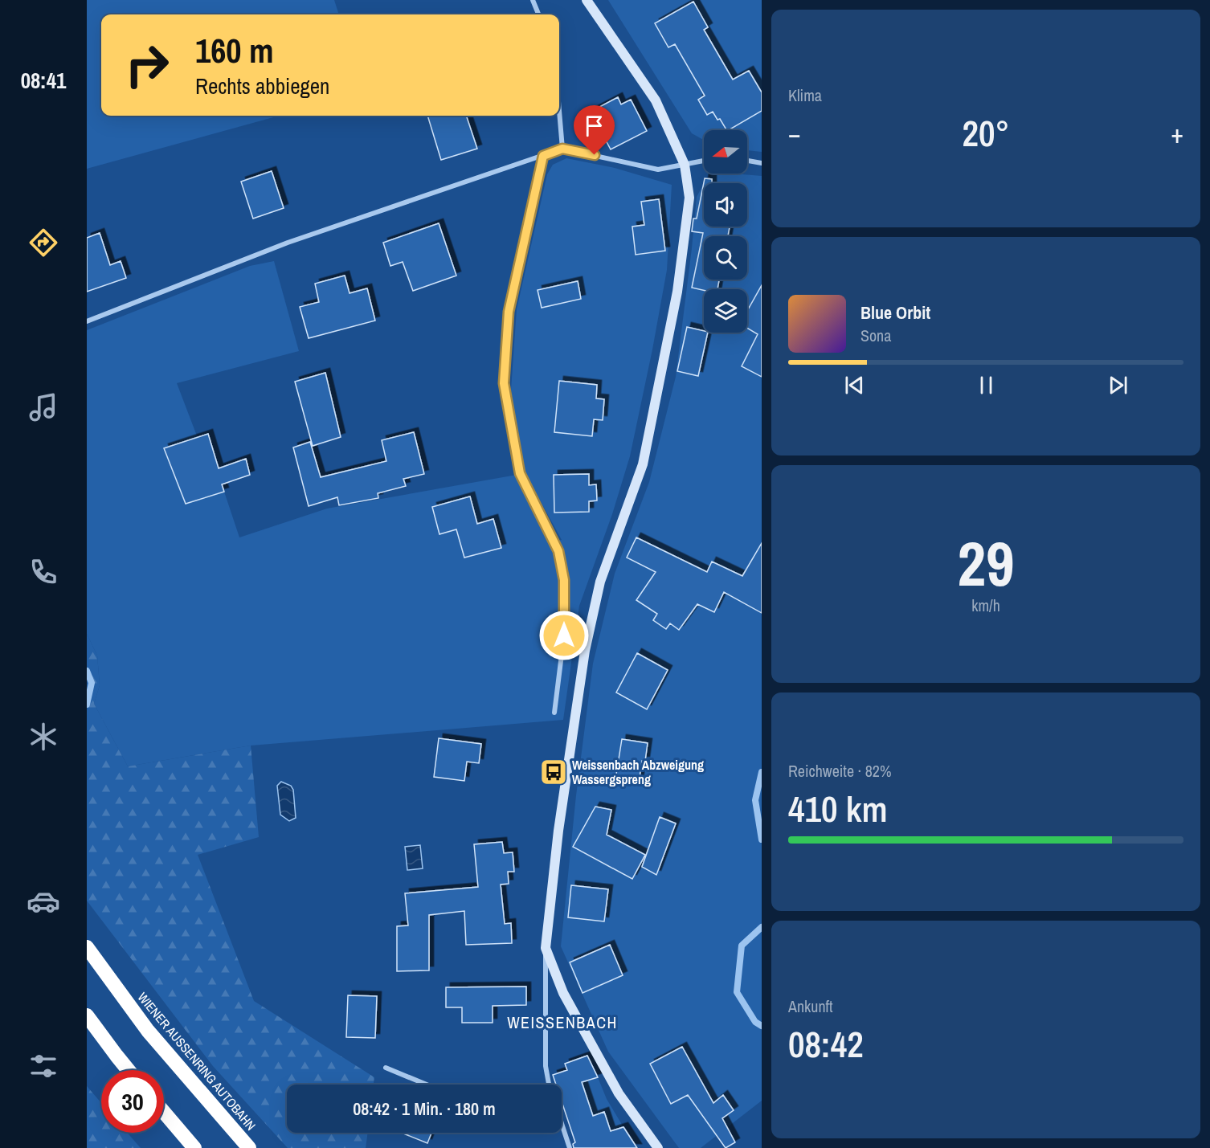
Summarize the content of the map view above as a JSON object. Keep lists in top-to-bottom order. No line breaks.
{"streets":{"highway":["WIENER AUSSENRING AUTOBAHN"]},"districts":["WEISSENBACH"],"places":{"bus stop":["Weissenbach Abzweigung Wassergspreng"]},"north":"left","page":{"tabs":"08:41","tile":["Klima",["29","km/h"],["Reichweite · 82%","410 km"],["Ankunft","08:42"]],"turn":["160 m","Rechts abbiegen"],"heat":["−","20°","+"],"song":["Blue Orbit","Sona"],"limit":"30","trip":"08:42 · 1 Min. · 180 m"}}
